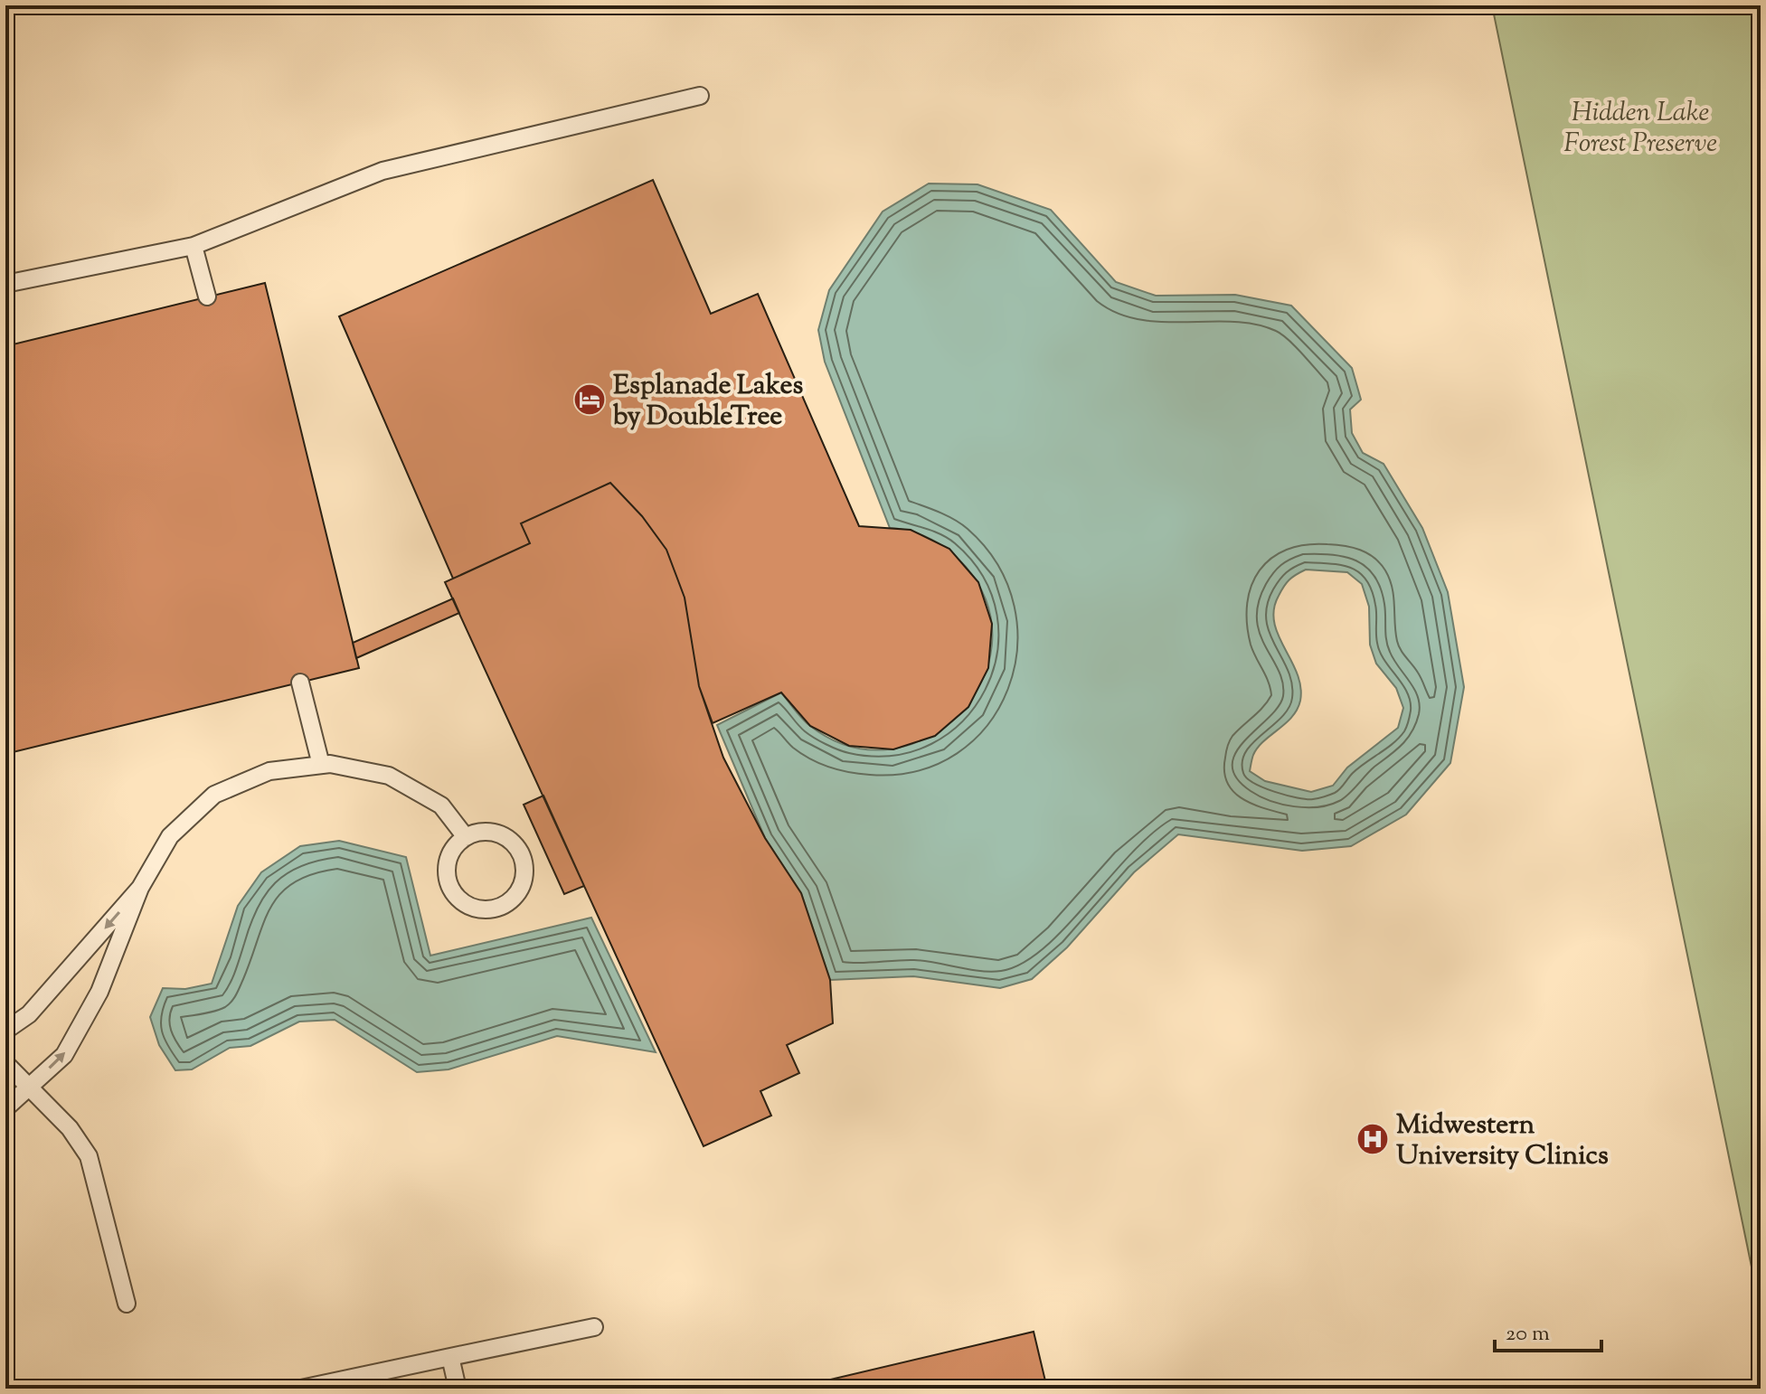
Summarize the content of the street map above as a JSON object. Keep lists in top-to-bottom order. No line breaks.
{"parks":["Hidden Lake Forest Preserve"],"places":{"hotel":["Esplanade Lakes by DoubleTree"],"hospital":["Midwestern University Clinics"]},"scale_bar":"20 m"}
